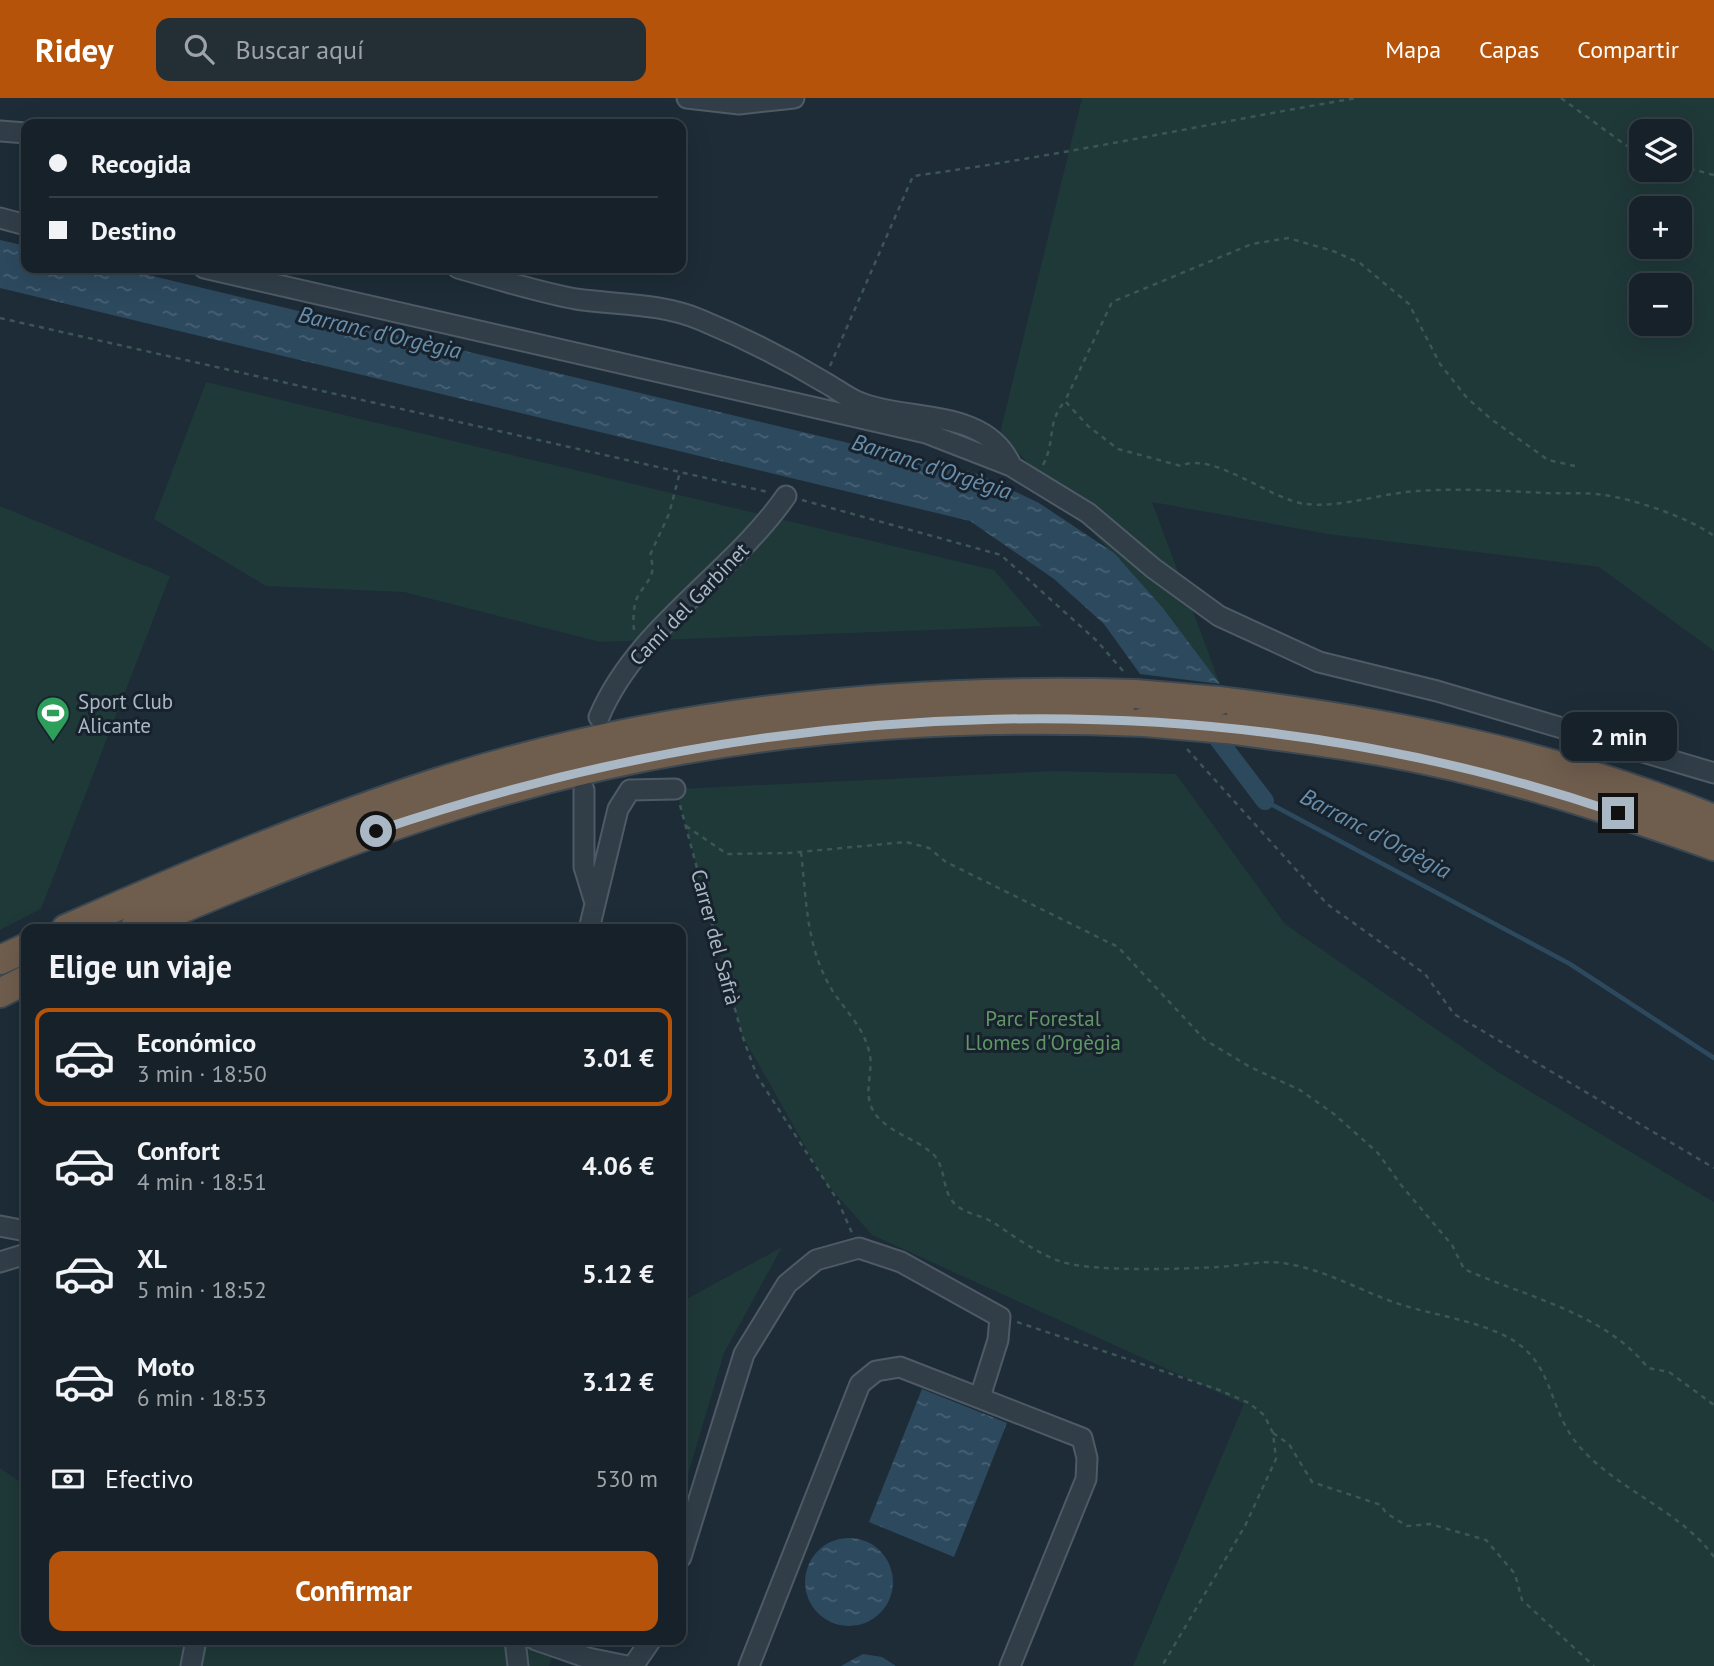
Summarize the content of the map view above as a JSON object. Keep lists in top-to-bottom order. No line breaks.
{"streets":{"street":["Camí del Garbinet"],"path":["Carrer del Safrà"]},"water":["Barranc d'Orgègia"],"parks":["Parc Forestal Llomes d'Orgègia"],"places":{"sports":["Sport Club Alicante"]},"page":{"header":"Ridey","search":"Buscar aquí","nav":["Mapa","Capas","Compartir"],"map_buttons":["+","−"],"banner":["Recogida","Destino"],"bubble":"2 min","heading":"Elige un viaje","list":[{"name":"Económico","note":"3 min · 18:50","value":"3.01 €"},{"name":"Confort","note":"4 min · 18:51","value":"4.06 €"},{"name":"XL","note":"5 min · 18:52","value":"5.12 €"},{"name":"Moto","note":"6 min · 18:53","value":"3.12 €"}],"pay":["Efectivo","530 m"],"buttons":"Confirmar"}}
